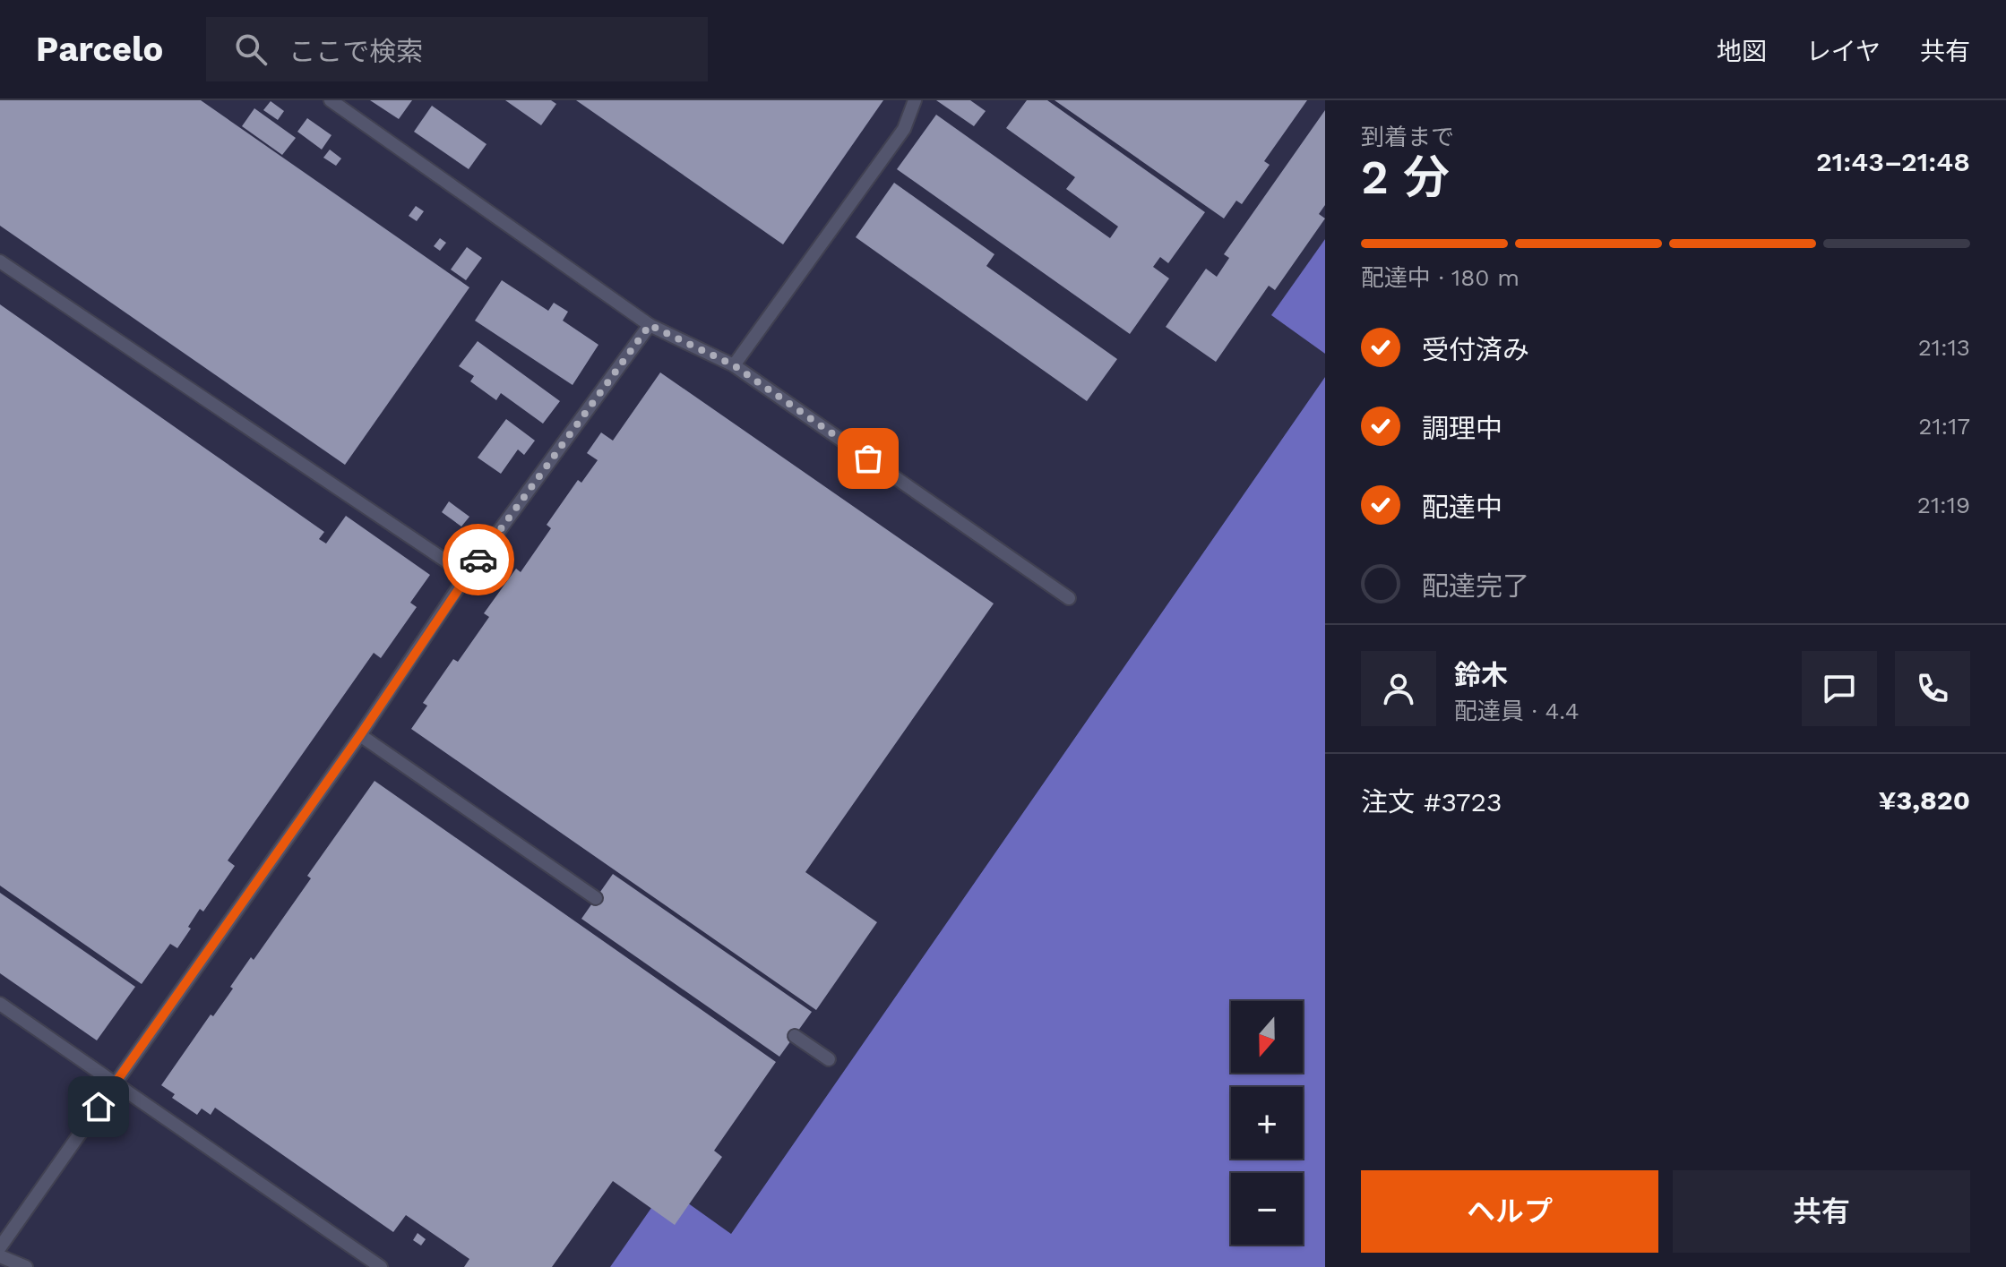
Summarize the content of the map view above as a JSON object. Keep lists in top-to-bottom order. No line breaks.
{"north":"bottom","page":{"header":"Parcelo","search":"ここで検索","nav":["地図","レイヤ","共有"],"heading":["2 分","到着まで","21:43–21:48"],"panel":["鈴木","配達員 · 4.4","注文 #3723","¥3,820"],"bar":"配達中 · 180 m","list":[["受付済み","21:13"],["調理中","21:17"],["配達中","21:19"],"配達完了"],"map_buttons":["+","−"],"buttons":["ヘルプ","共有"]}}
